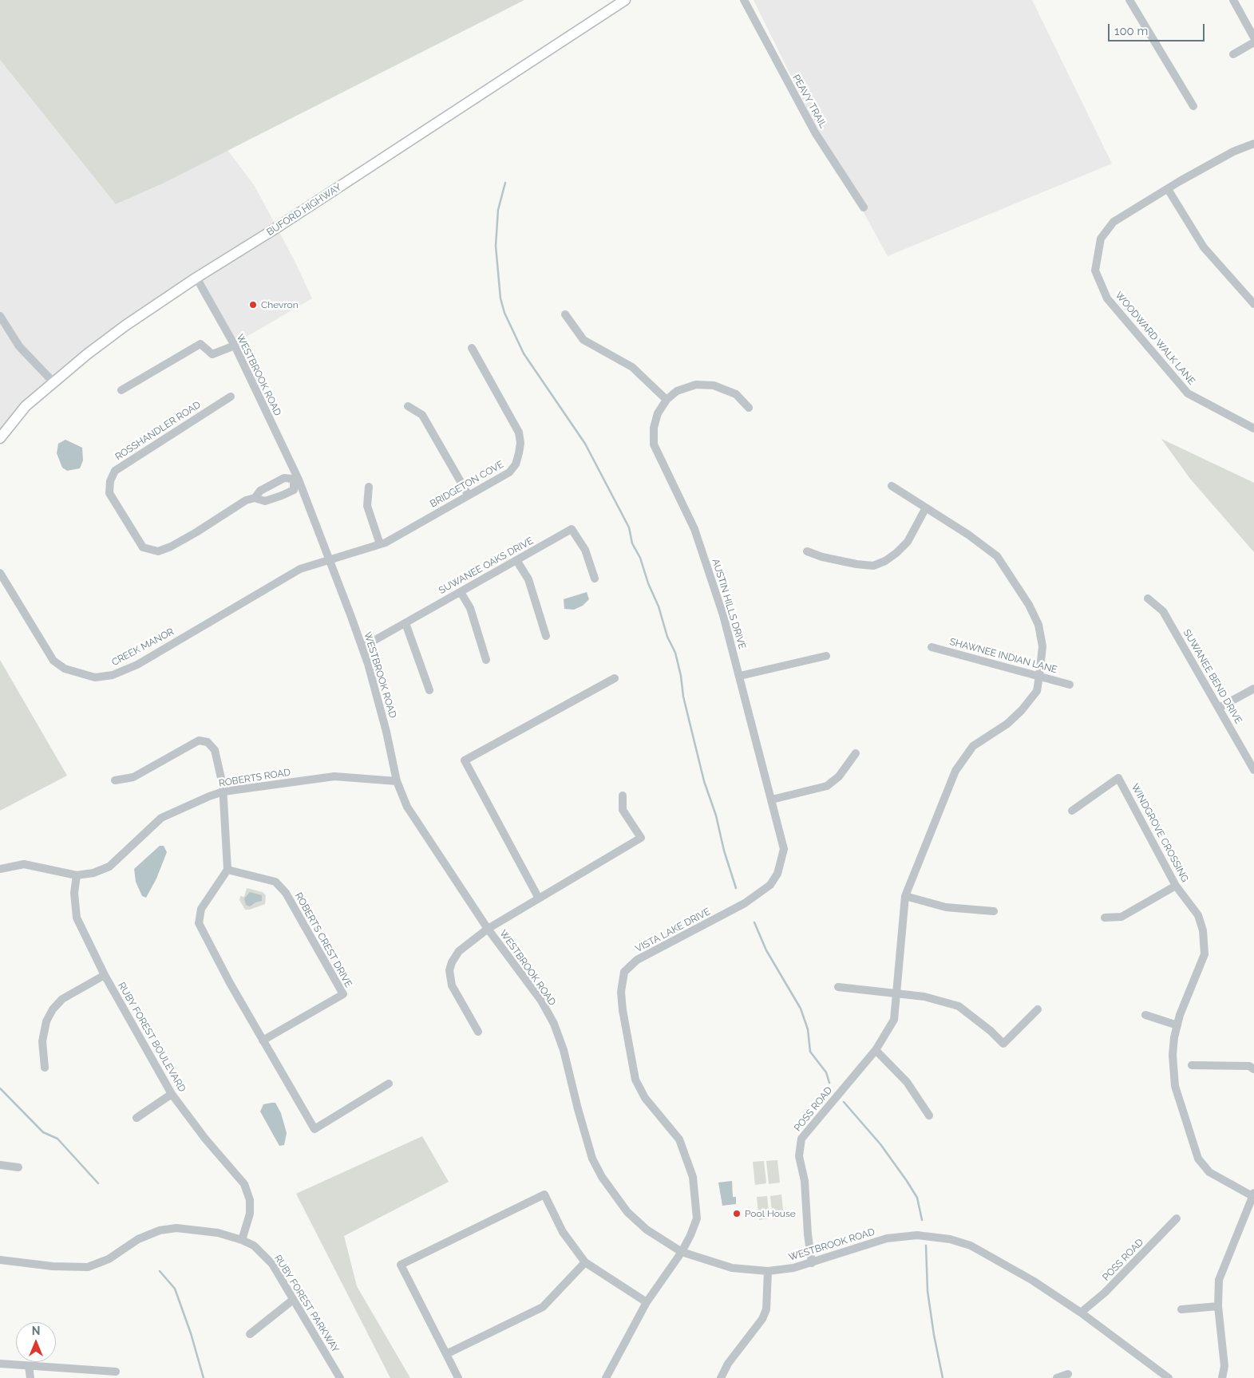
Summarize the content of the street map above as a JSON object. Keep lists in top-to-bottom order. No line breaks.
{"streets":{"main road":["BUFORD HIGHWAY"],"street":["PEAVY TRAIL","WOODWARD WALK LANE","WESTBROOK ROAD","ROSSHANDLER ROAD","BRIDGETON COVE","SUWANEE OAKS DRIVE","AUSTIN HILLS DRIVE","CREEK MANOR","SHAWNEE INDIAN LANE","SUWANEE BEND DRIVE","ROBERTS ROAD","WINDGROVE CROSSING","VISTA LAKE DRIVE","ROBERTS CREST DRIVE","RUBY FOREST BOULEVARD","POSS ROAD","RUBY FOREST PARKWAY"]},"crossings":[["BUFORD HIGHWAY","WESTBROOK ROAD"],["WESTBROOK ROAD","ROSSHANDLER ROAD"],["WESTBROOK ROAD","BRIDGETON COVE"],["WESTBROOK ROAD","SUWANEE OAKS DRIVE"],["WESTBROOK ROAD","CREEK MANOR"],["WESTBROOK ROAD","ROBERTS ROAD"],["WESTBROOK ROAD","VISTA LAKE DRIVE"],["WESTBROOK ROAD","POSS ROAD"],["BRIDGETON COVE","CREEK MANOR"],["AUSTIN HILLS DRIVE","VISTA LAKE DRIVE"],["SHAWNEE INDIAN LANE","POSS ROAD"],["ROBERTS ROAD","RUBY FOREST BOULEVARD"],["RUBY FOREST BOULEVARD","RUBY FOREST PARKWAY"]],"places":["Chevron","Pool House"],"scale_bar":"100 m","north":"top"}
